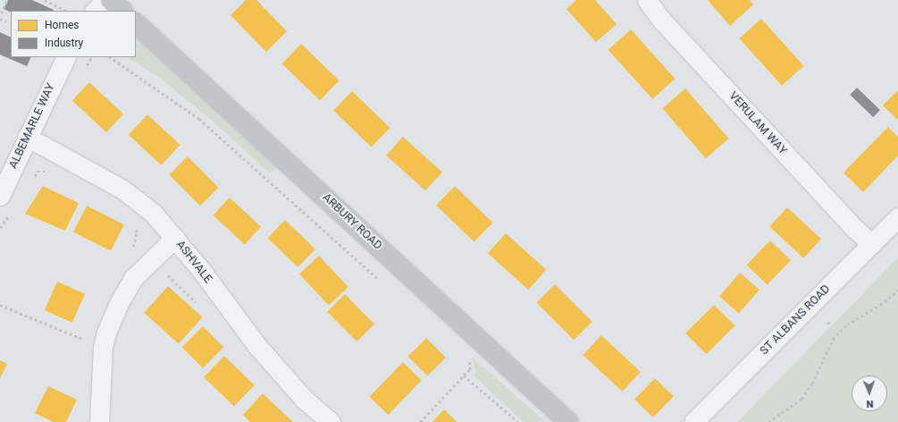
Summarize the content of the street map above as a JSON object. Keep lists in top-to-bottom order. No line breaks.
{"streets":{"street":["VERULAM WAY","ALBEMARLE WAY","ARBURY ROAD","ASHVALE","ST ALBANS ROAD"]},"crossings":[["VERULAM WAY","ST ALBANS ROAD"],["ALBEMARLE WAY","ASHVALE"]],"legend":["Homes","Industry"],"north":"bottom"}
